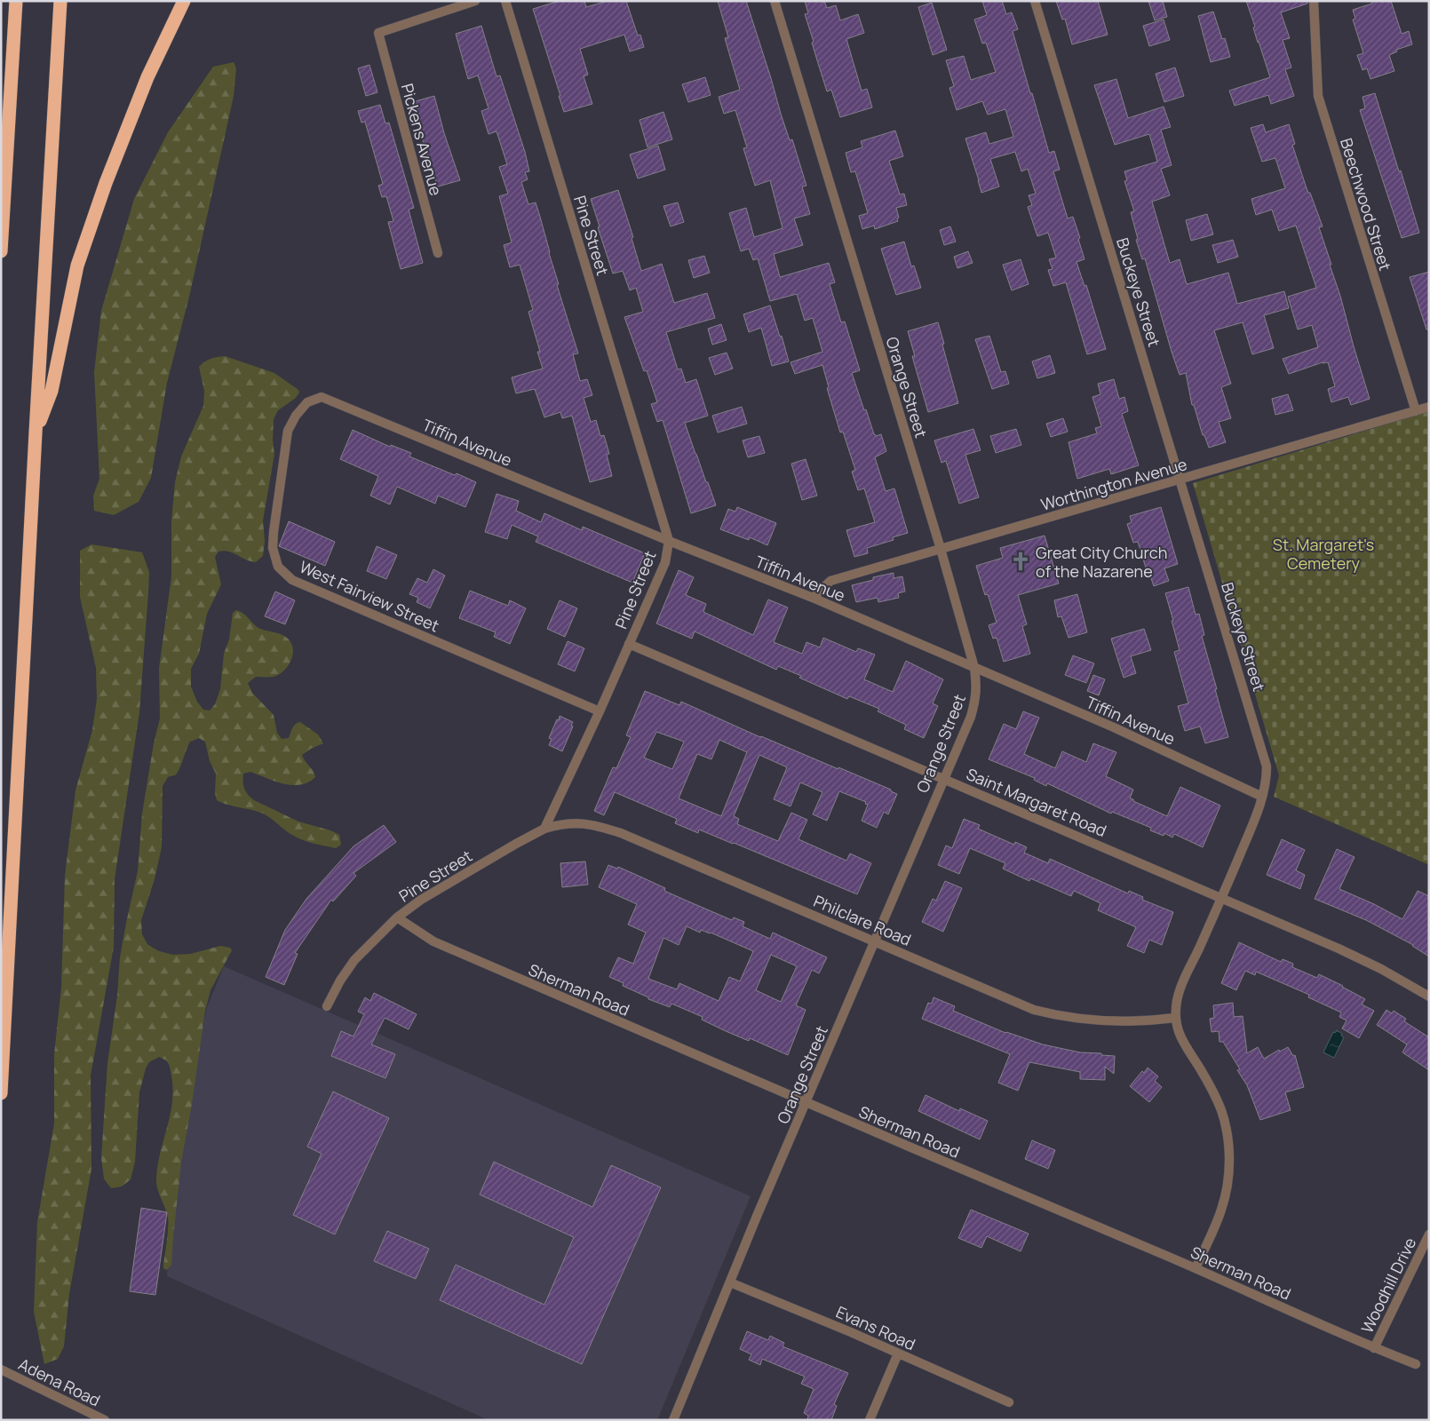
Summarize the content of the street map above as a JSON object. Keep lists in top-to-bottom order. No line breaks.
{"streets":{"street":["Pickens Avenue","Beechwood Street","Pine Street","Buckeye Street","Orange Street","Tiffin Avenue","Worthington Avenue","West Fairview Street","Saint Margaret Road","Philclare Road","Sherman Road","Woodhill Drive","Evans Road","Adena Road"]},"crossings":[["Beechwood Street","Worthington Avenue"],["Pine Street","Tiffin Avenue"],["Pine Street","West Fairview Street"],["Pine Street","Saint Margaret Road"],["Pine Street","Philclare Road"],["Pine Street","Sherman Road"],["Buckeye Street","Tiffin Avenue"],["Buckeye Street","Worthington Avenue"],["Buckeye Street","Saint Margaret Road"],["Buckeye Street","Philclare Road"],["Buckeye Street","Sherman Road"],["Orange Street","Tiffin Avenue"],["Orange Street","Worthington Avenue"],["Orange Street","Saint Margaret Road"],["Orange Street","Philclare Road"],["Orange Street","Sherman Road"],["Orange Street","Evans Road"],["Tiffin Avenue","Worthington Avenue"],["Tiffin Avenue","West Fairview Street"],["Sherman Road","Woodhill Drive"]],"parks":["St. Margaret's Cemetery"],"places":{"church":["Great City Church of the Nazarene"]}}
